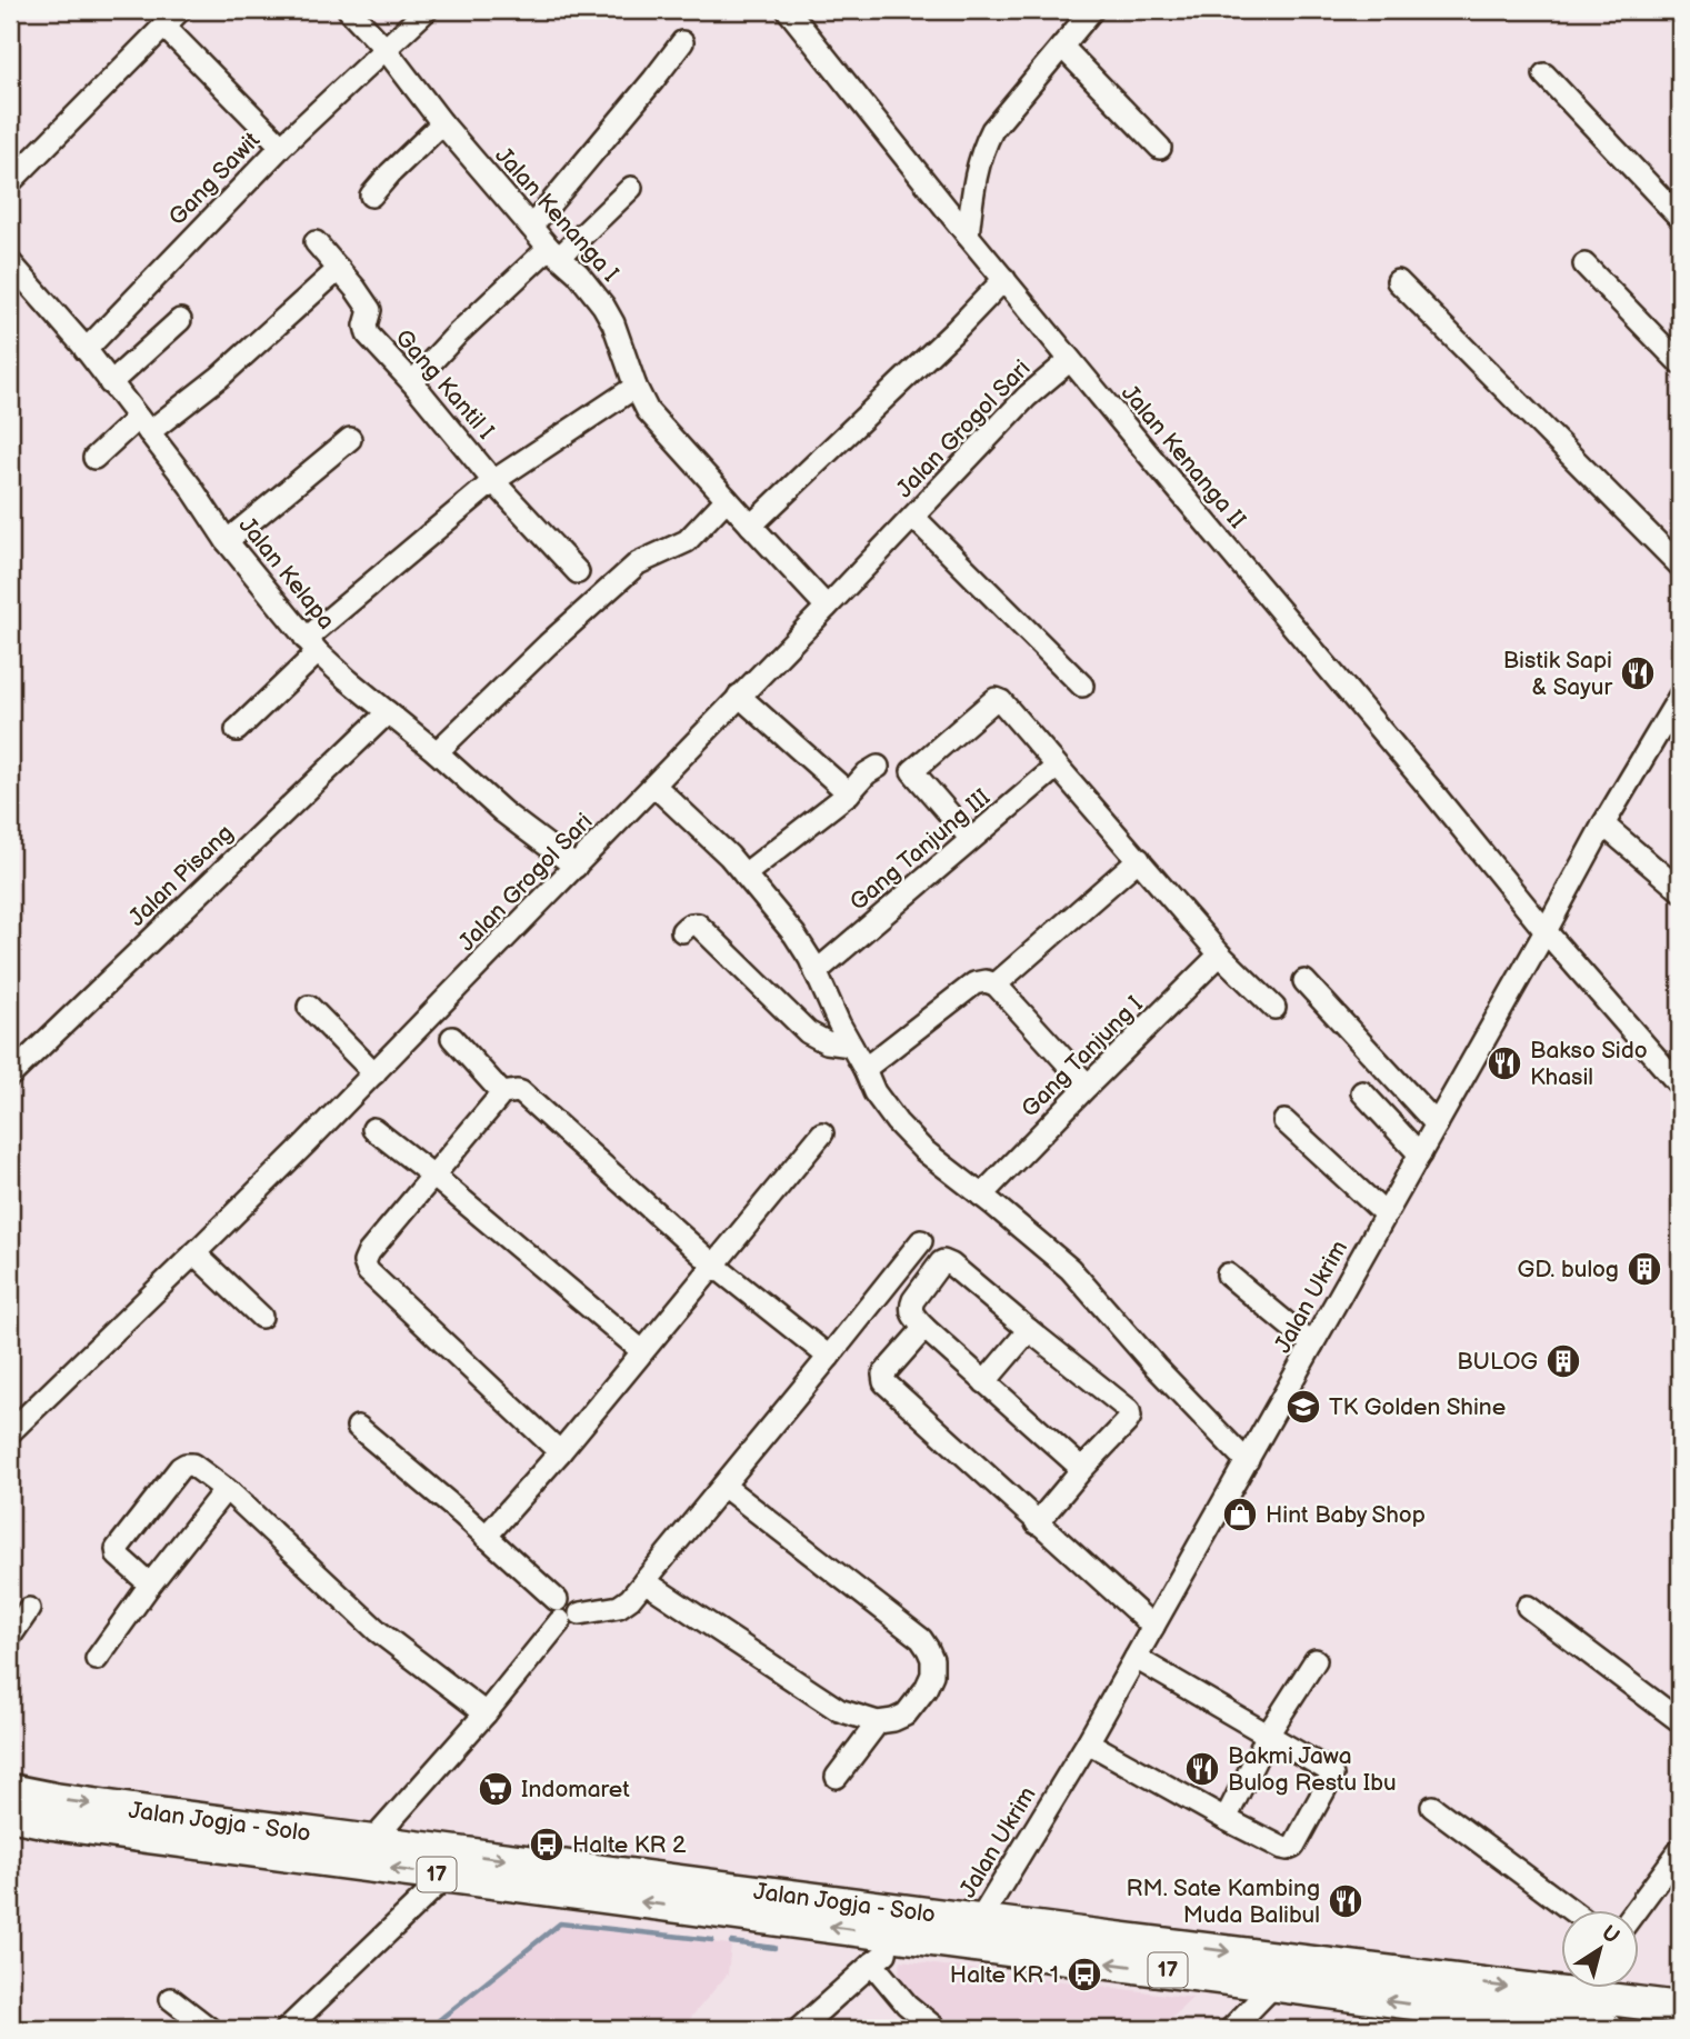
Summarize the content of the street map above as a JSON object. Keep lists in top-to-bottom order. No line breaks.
{"streets":{"highway":["Jalan Jogja - Solo","17"],"street":["Gang Sawit","Jalan Kenanga I","Gang Kantil I","Jalan Grogol Sari","Jalan Kenanga II","Jalan Kelapa","Gang Tanjung III","Jalan Pisang","Gang Tanjung I","Jalan Ukrim"]},"crossings":[["Gang Sawit","Jalan Kenanga I"],["Gang Sawit","Jalan Kelapa"],["Jalan Kenanga I","Jalan Grogol Sari"],["Jalan Grogol Sari","Jalan Kenanga II"],["Jalan Grogol Sari","Jalan Kelapa"],["Jalan Kenanga II","Jalan Ukrim"],["Jalan Kelapa","Jalan Pisang"],["Jalan Ukrim","Jalan Jogja - Solo"]],"places":{"restaurant":["Bistik Sapi & Sayur","Bakso Sido Khasil","Bakmi Jawa Bulog Restu Ibu","RM. Sate Kambing Muda Balibul"],"building":["GD. bulog","BULOG"],"school or university":["TK Golden Shine"],"shop":["Hint Baby Shop"],"supermarket":["Indomaret"],"bus stop":["Halte KR 2","Halte KR 1"]},"north":"top right"}
